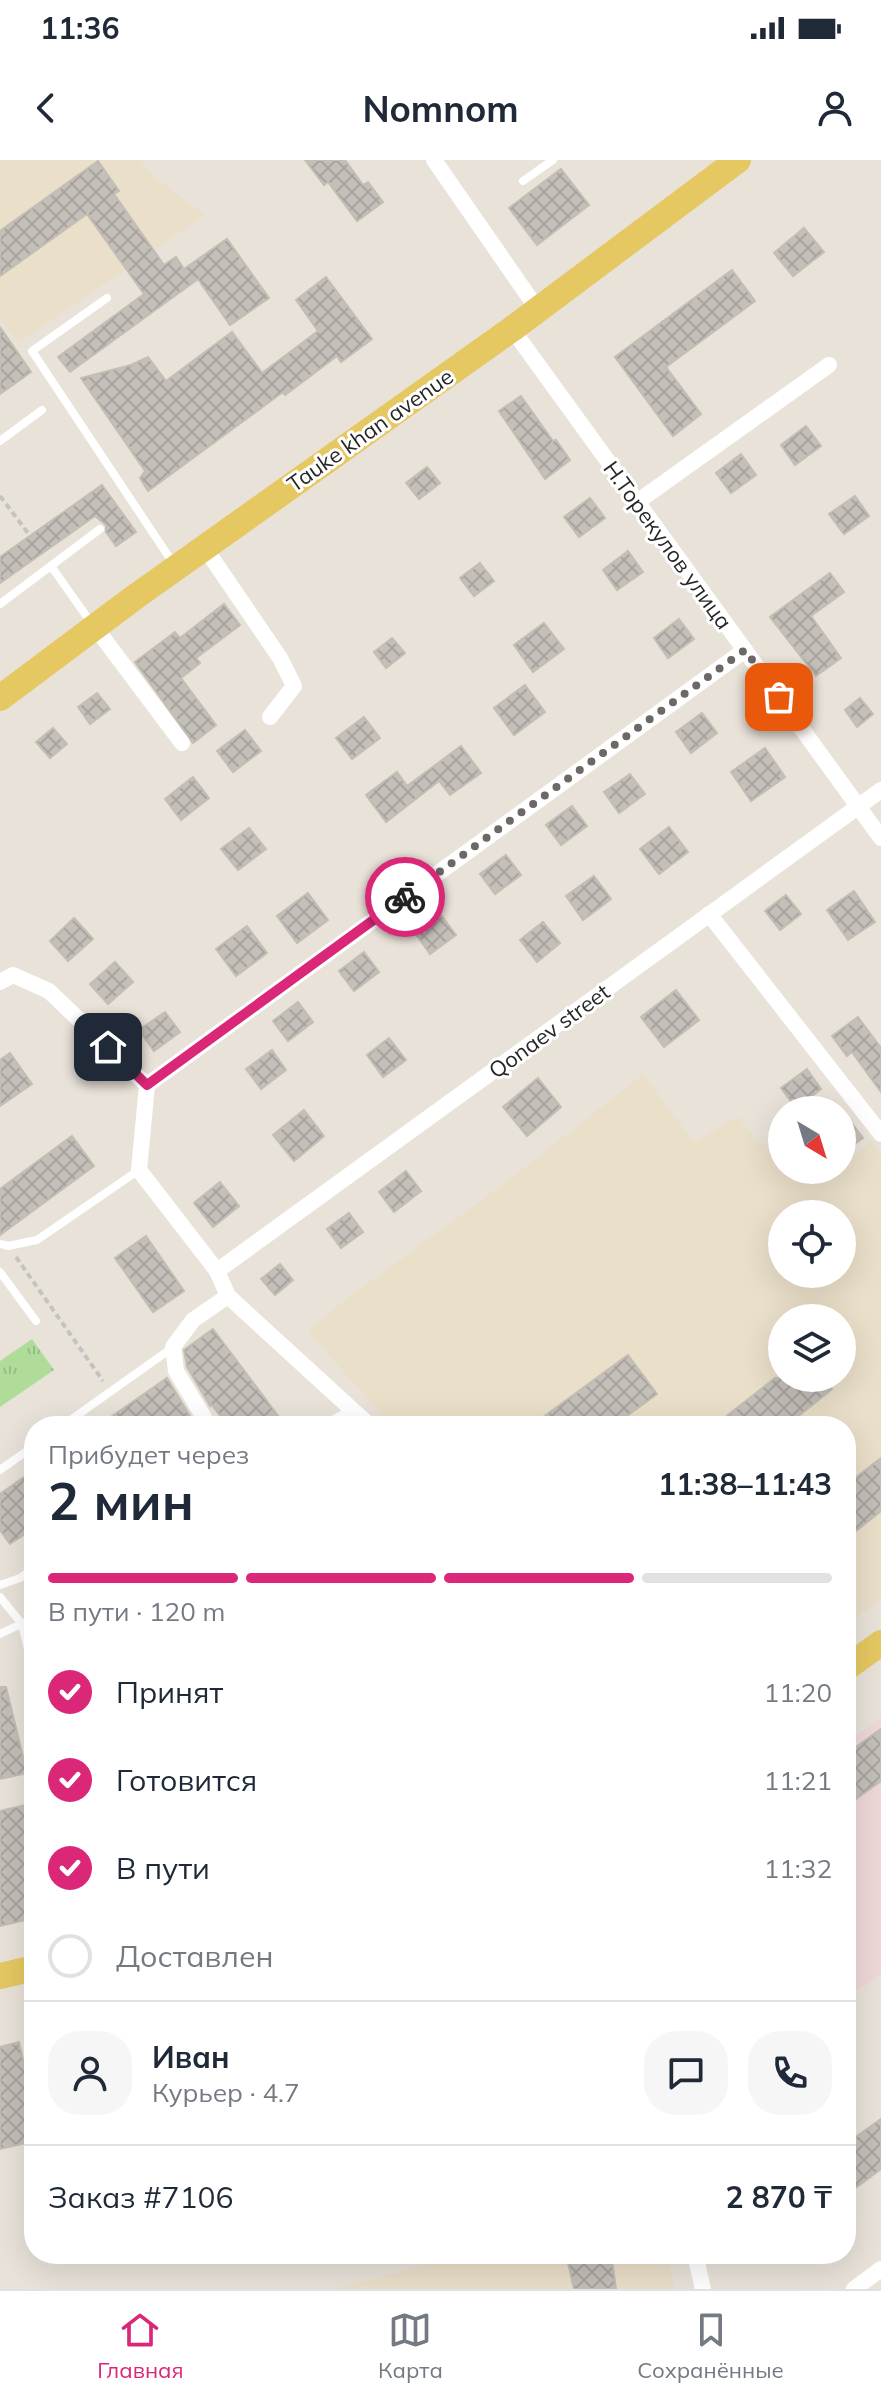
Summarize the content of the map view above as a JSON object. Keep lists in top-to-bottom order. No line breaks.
{"streets":{"main road":["Tauke khan avenue"],"street":["Н.Торекулов улица","Qonaev street"]},"crossings":[["Tauke khan avenue","Н.Торекулов улица"],["Н.Торекулов улица","Qonaev street"]],"north":"bottom right","page":{"status":"11:36","header":"Nomnom","heading":["2 мин","Прибудет через","11:38–11:43"],"panel":["Иван","Курьер · 4.7","Заказ #7106","2 870 ₸"],"bar":"В пути · 120 m","list":[["Принят","11:20"],["Готовится","11:21"],["В пути","11:32"],"Доставлен"],"tabs":["Главная","Карта","Сохранённые"]}}
